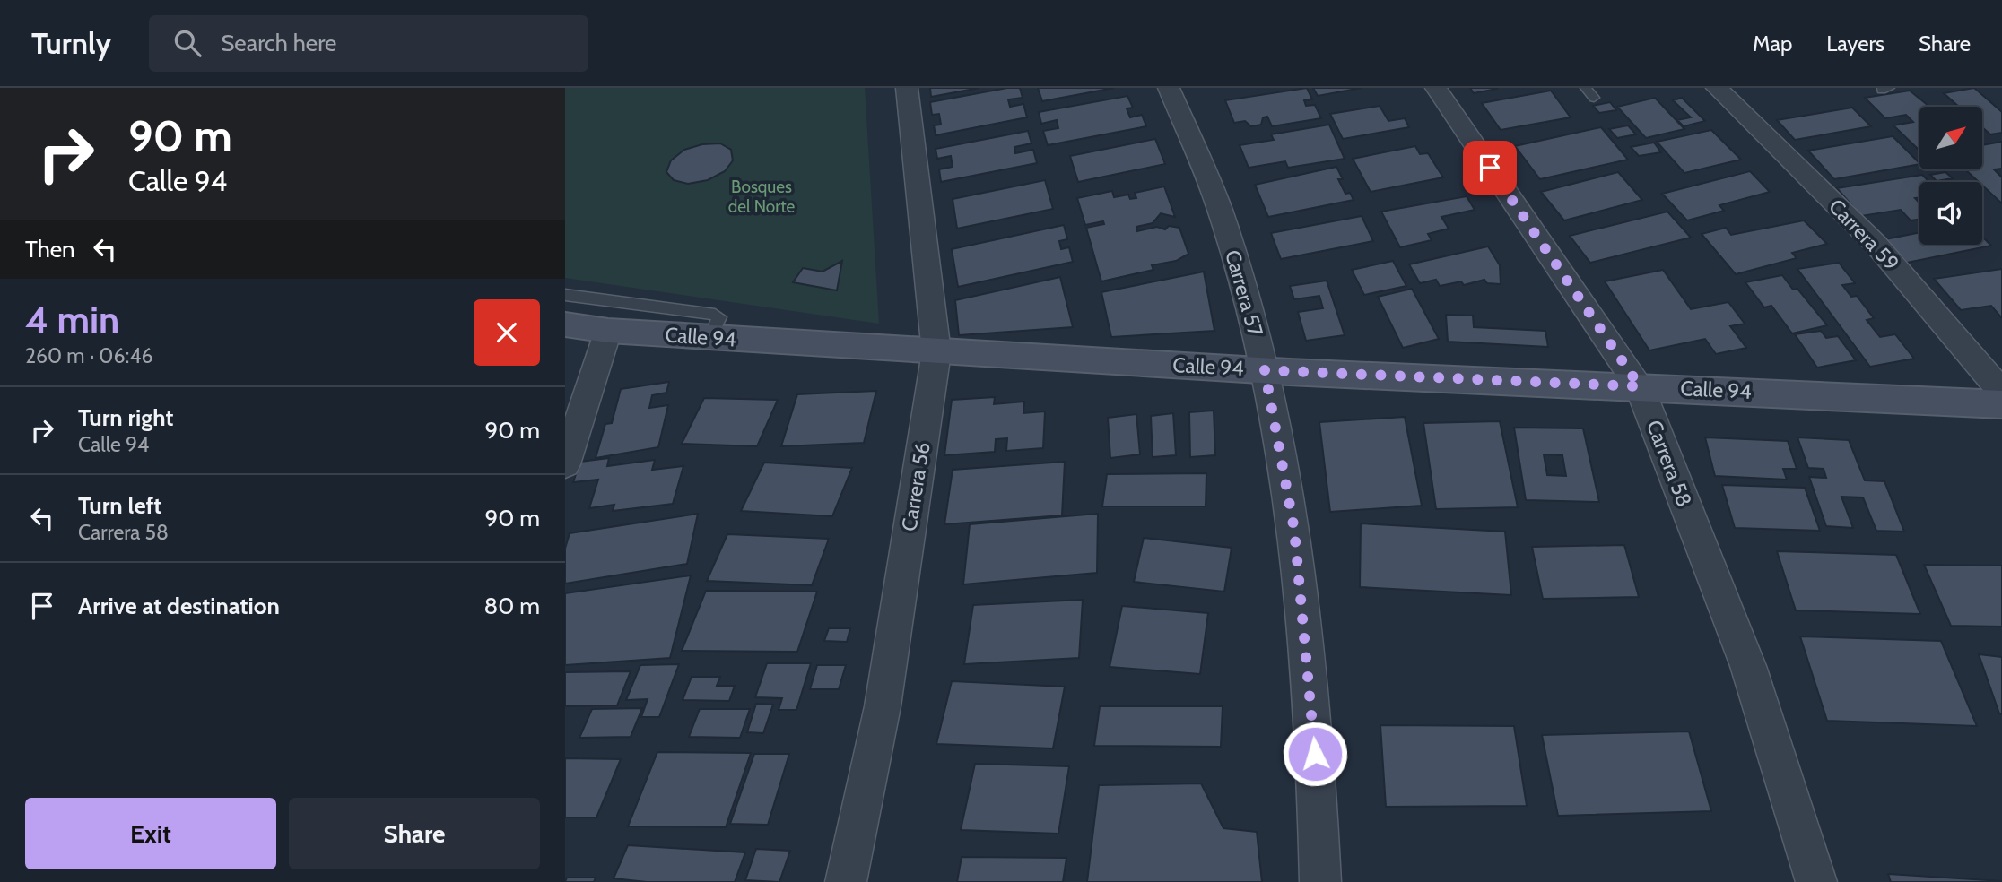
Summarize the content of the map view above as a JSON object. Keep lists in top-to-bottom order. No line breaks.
{"streets":{"street":["Carrera 59","Carrera 57","Calle 94","Carrera 58","Carrera 56"]},"crossings":[["Carrera 57","Calle 94"],["Calle 94","Carrera 58"],["Calle 94","Carrera 56"]],"parks":["Bosques del Norte"],"north":"top right","page":{"header":"Turnly","search":"Search here","nav":["Map","Layers","Share"],"turn":["90 m","Calle 94"],"then":"Then","heading":["4 min","260 m · 06:46"],"list":[{"name":"Turn right","note":"Calle 94","value":"90 m"},{"name":"Turn left","note":"Carrera 58","value":"90 m"},{"name":"Arrive at destination","value":"80 m"}],"buttons":["Exit","Share"]}}
